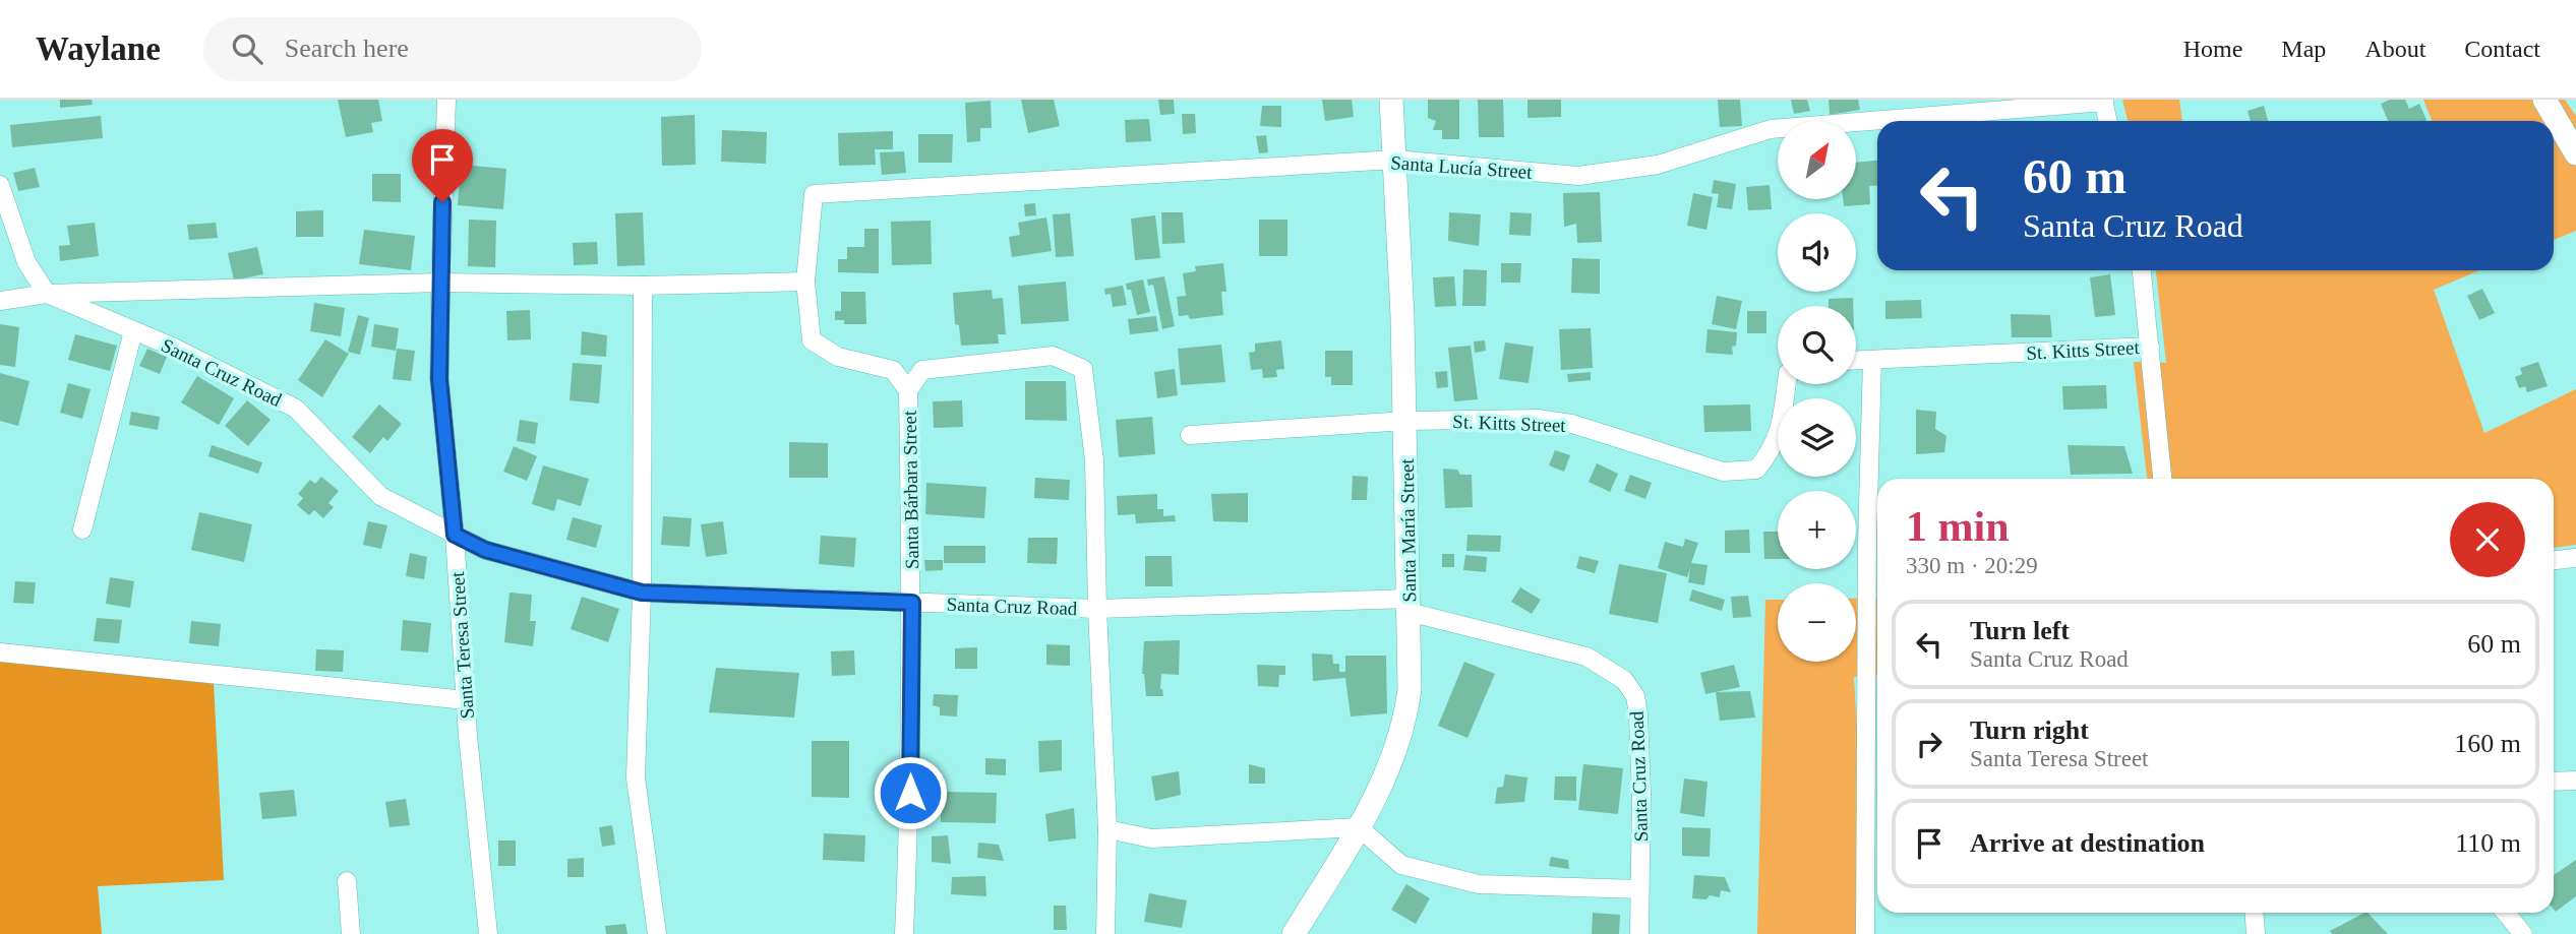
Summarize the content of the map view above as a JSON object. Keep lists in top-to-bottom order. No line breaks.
{"streets":{"street":["Santa Lucía Street","St. Kitts Street","Santa Cruz Road","Santa Bárbara Street","Santa María Street","Santa Teresa Street"]},"crossings":[["Santa Lucía Street","Santa María Street"],["St. Kitts Street","Santa María Street"],["Santa Cruz Road","Santa Bárbara Street"],["Santa Cruz Road","Santa María Street"],["Santa Cruz Road","Santa Teresa Street"]],"north":"top right","page":{"header":"Waylane","search":"Search here","nav":["Home","Map","About","Contact"],"map_buttons":["+","−"],"turn":["60 m","Santa Cruz Road"],"heading":["1 min","330 m · 20:29"],"list":[{"name":"Turn left","note":"Santa Cruz Road","value":"60 m"},{"name":"Turn right","note":"Santa Teresa Street","value":"160 m"},{"name":"Arrive at destination","value":"110 m"}]}}
